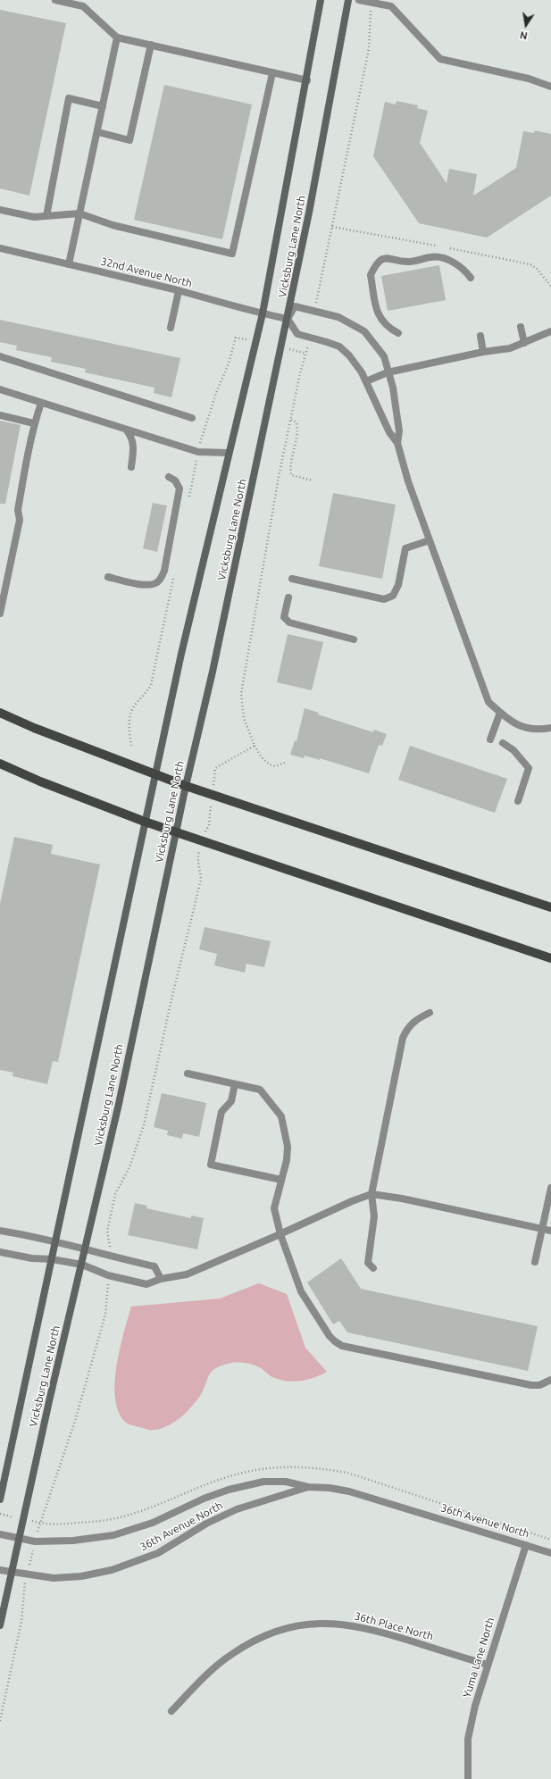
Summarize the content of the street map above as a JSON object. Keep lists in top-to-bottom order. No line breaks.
{"streets":{"main road":["Vicksburg Lane North"],"street":["32nd Avenue North","36th Avenue North","36th Place North","Yuma Lane North"]},"crossings":[["Vicksburg Lane North","32nd Avenue North"],["Vicksburg Lane North","36th Avenue North"],["36th Avenue North","Yuma Lane North"],["36th Place North","Yuma Lane North"]],"north":"bottom"}
